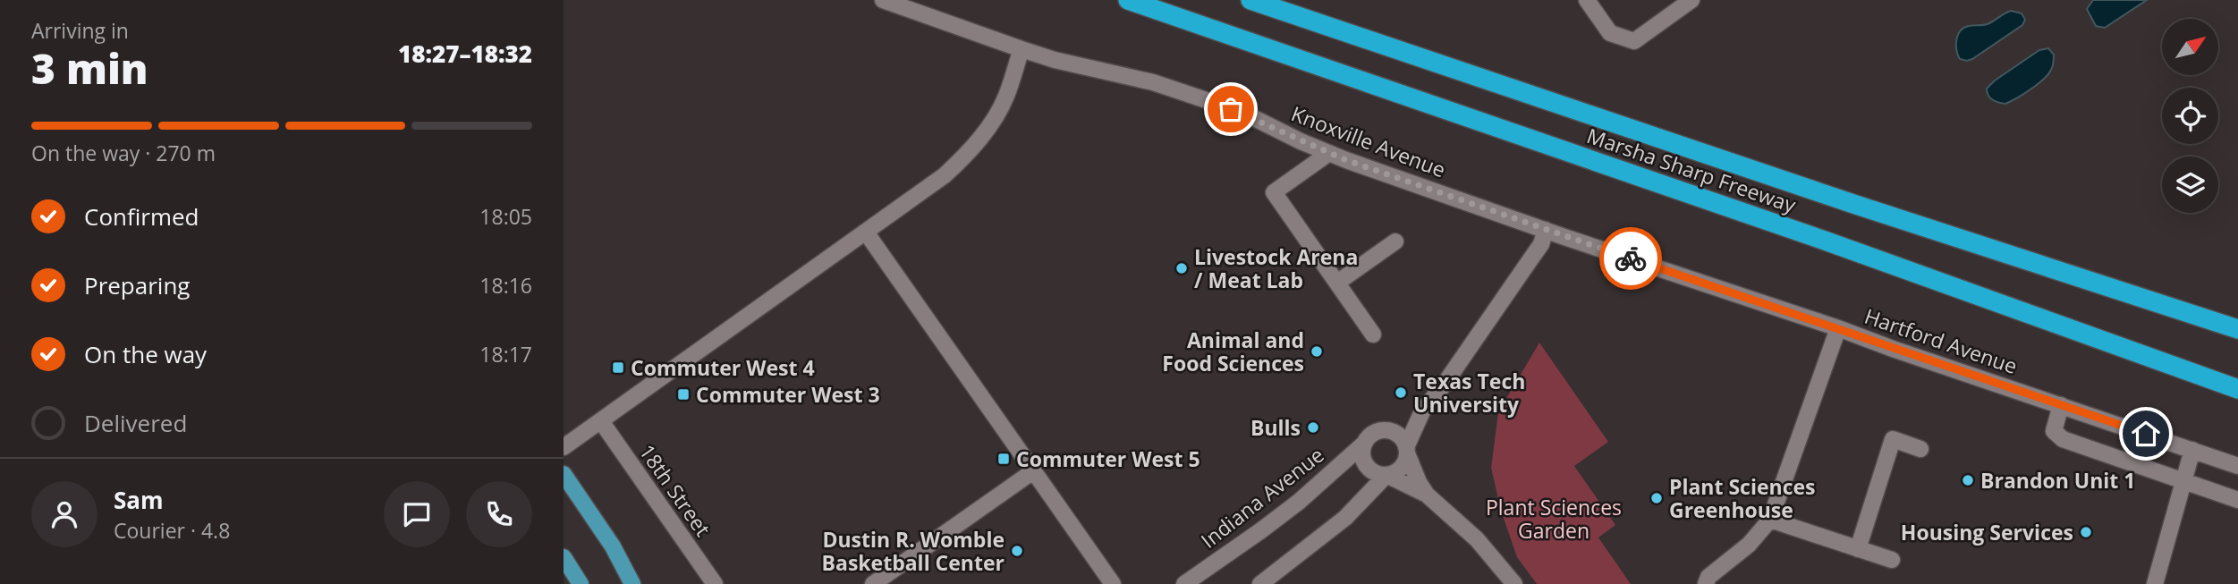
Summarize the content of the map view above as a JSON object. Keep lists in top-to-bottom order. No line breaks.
{"streets":{"highway":["Marsha Sharp Freeway"],"street":["Knoxville Avenue","Hartford Avenue","18th Street","Indiana Avenue"]},"crossings":[["Knoxville Avenue","Hartford Avenue"]],"parks":["Plant Sciences Garden"],"places":{"other":["Livestock Arena / Meat Lab","Animal and Food Sciences","Texas Tech University","Bulls","Brandon Unit 1","Plant Sciences Greenhouse","Housing Services","Dustin R. Womble Basketball Center"],"transit":["Commuter West 4","Commuter West 3","Commuter West 5"]},"north":"top right","page":{"heading":["3 min","Arriving in","18:27–18:32"],"panel":["Sam","Courier · 4.8"],"bar":"On the way · 270 m","list":[["Confirmed","18:05"],["Preparing","18:16"],["On the way","18:17"],"Delivered"]}}
